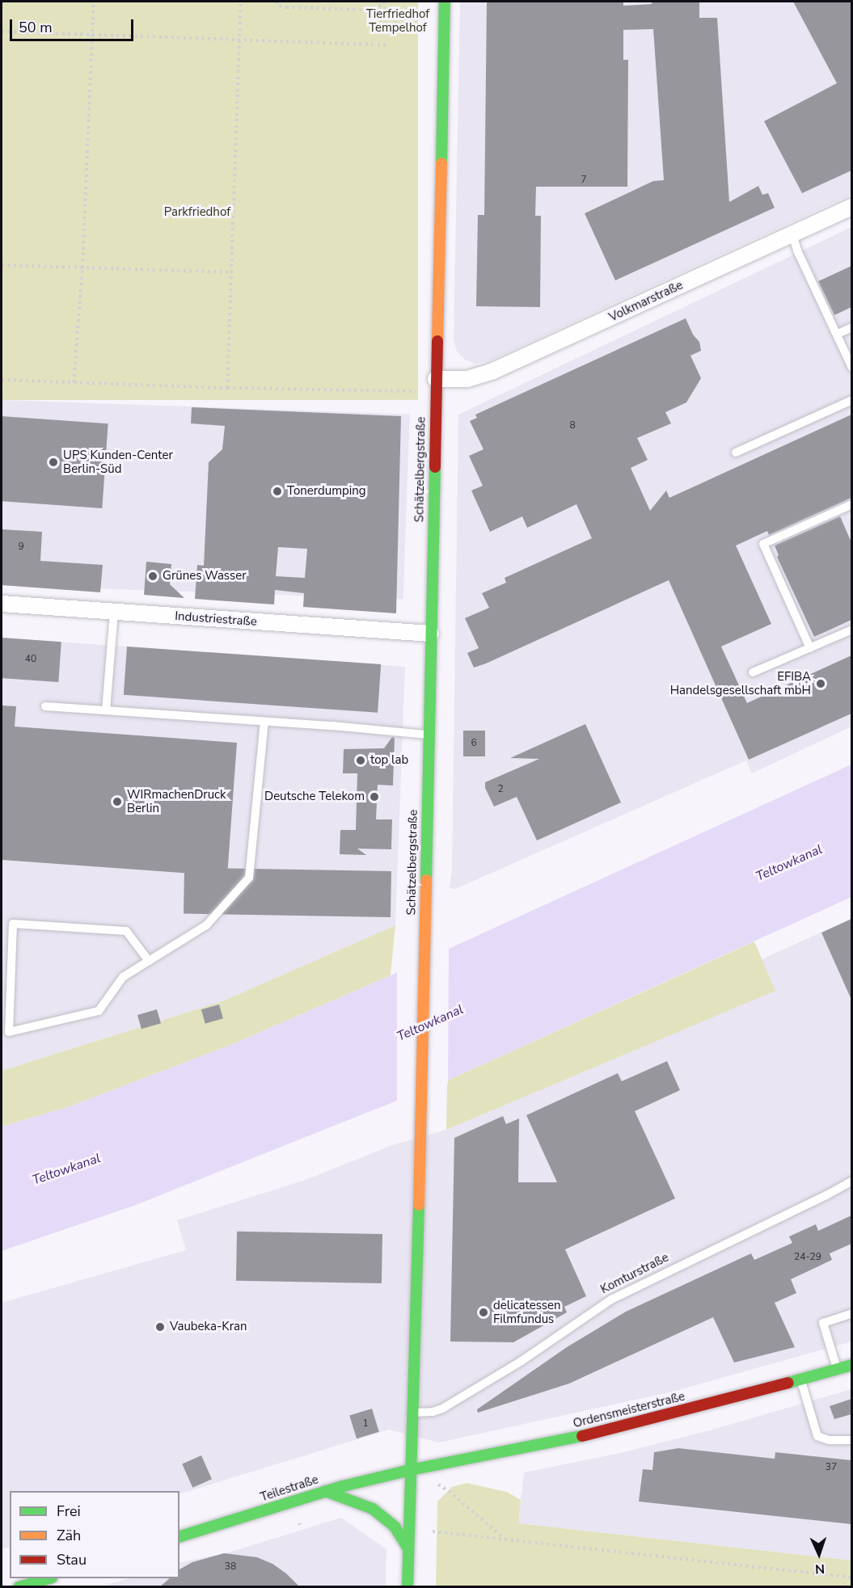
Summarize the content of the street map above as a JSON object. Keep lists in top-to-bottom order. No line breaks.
{"streets":{"street":["Volkmarstraße","Schätzelbergstraße","Industriestraße","Ordensmeisterstraße","Teilestraße"],"lane":["Komturstraße"]},"crossings":[["Volkmarstraße","Schätzelbergstraße"],["Schätzelbergstraße","Industriestraße"],["Schätzelbergstraße","Komturstraße"],["Ordensmeisterstraße","Teilestraße"]],"water":["Teltowkanal"],"parks":["Tierfriedhof Tempelhof","Parkfriedhof"],"places":["UPS Kunden-Center Berlin-Süd","Tonerdumping","Grünes Wasser","EFIBA Handelsgesellschaft mbH","top lab","Deutsche Telekom","WIRmachenDruck Berlin","delicatessen Filmfundus","Vaubeka-Kran"],"house_numbers":["7","8","9","40","6","2","24-29","1","37","38"],"legend":["Frei","Zäh","Stau"],"scale_bar":"50 m","north":"bottom"}
